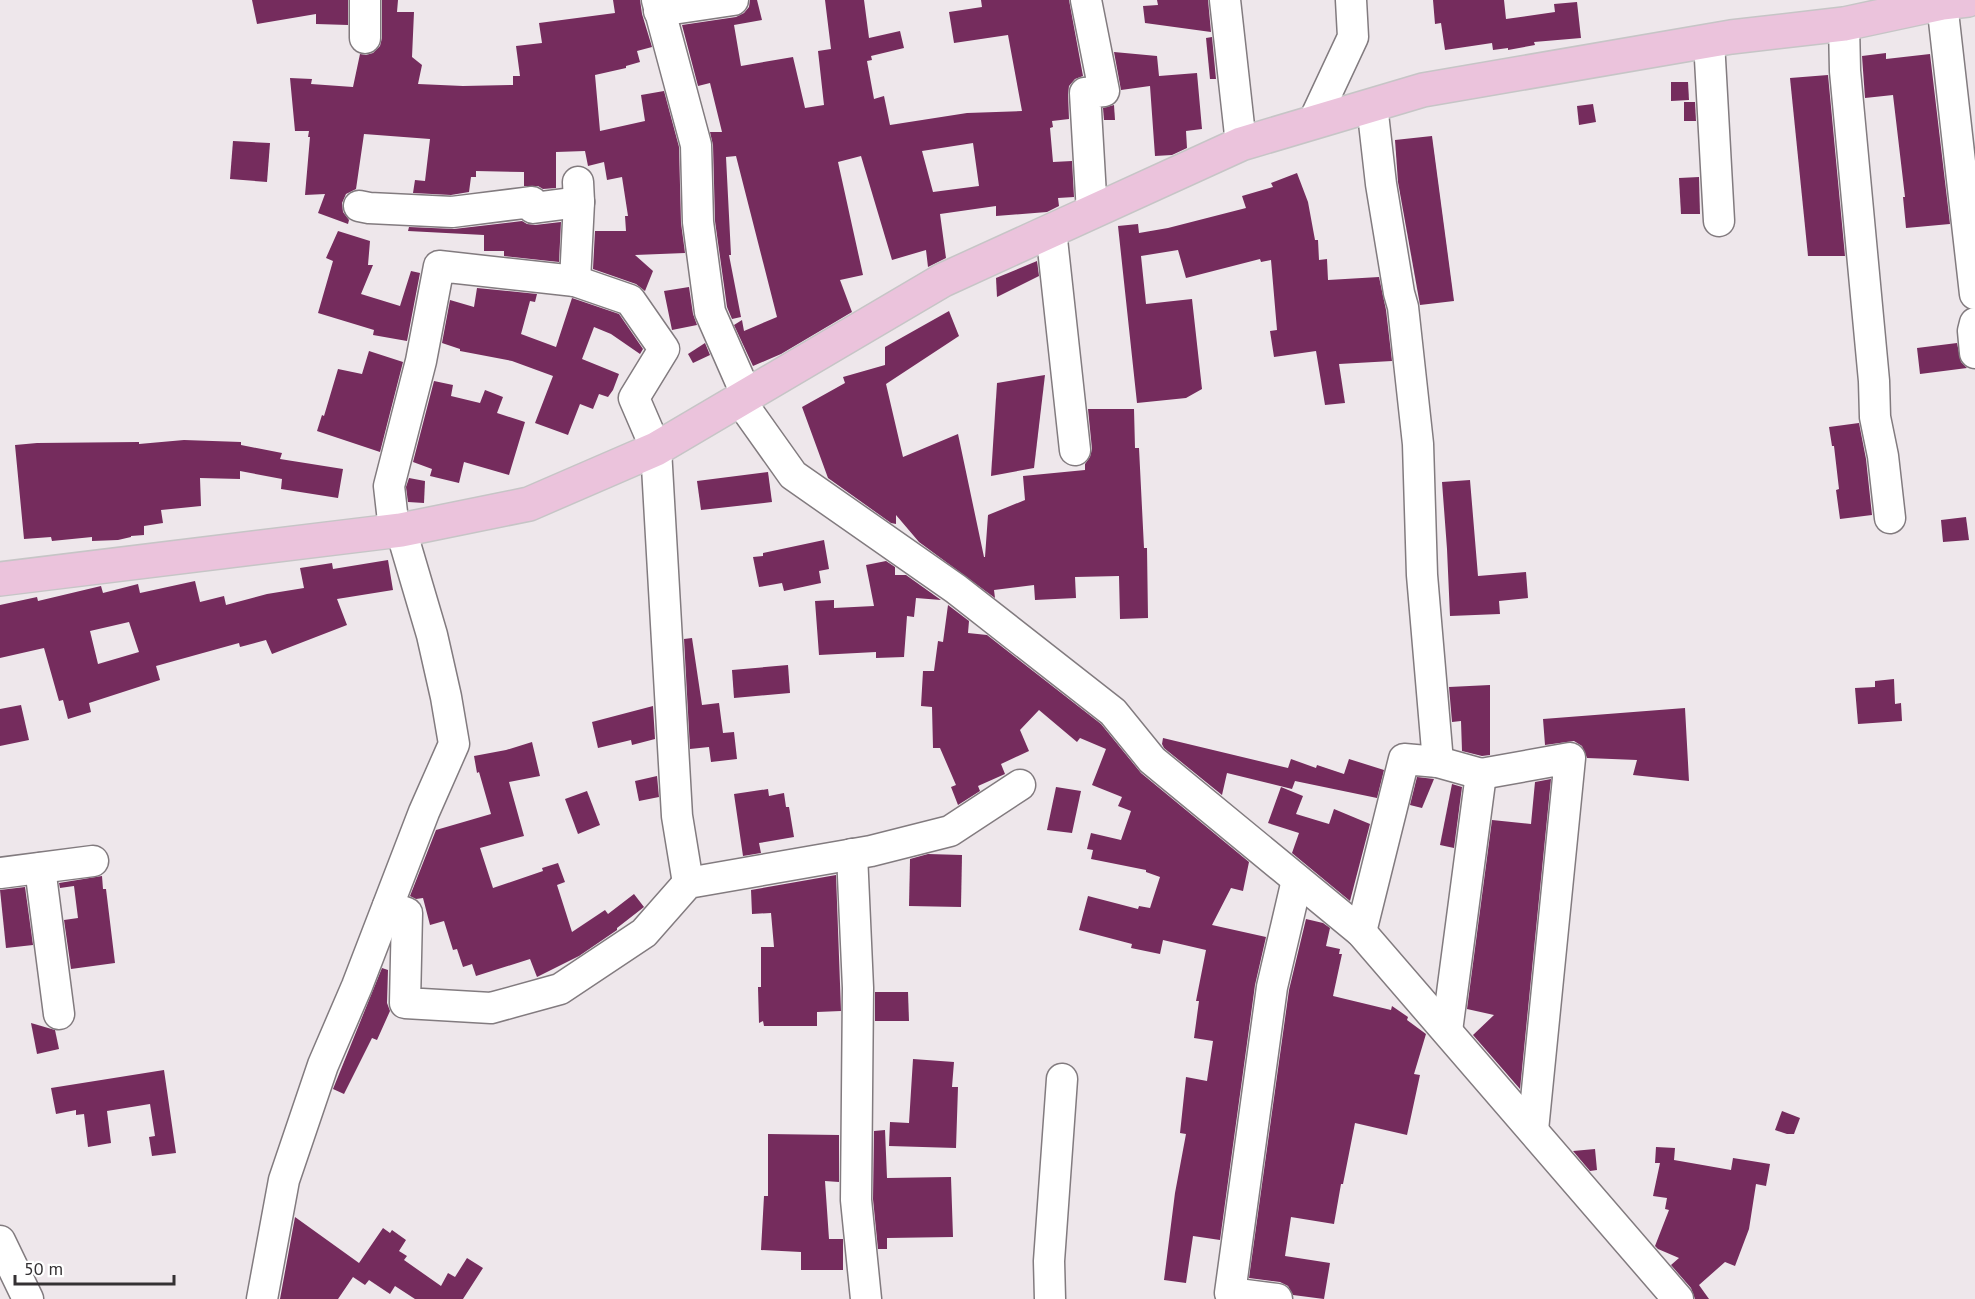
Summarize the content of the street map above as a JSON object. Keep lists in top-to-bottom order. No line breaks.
{"scale_bar":"50 m"}
